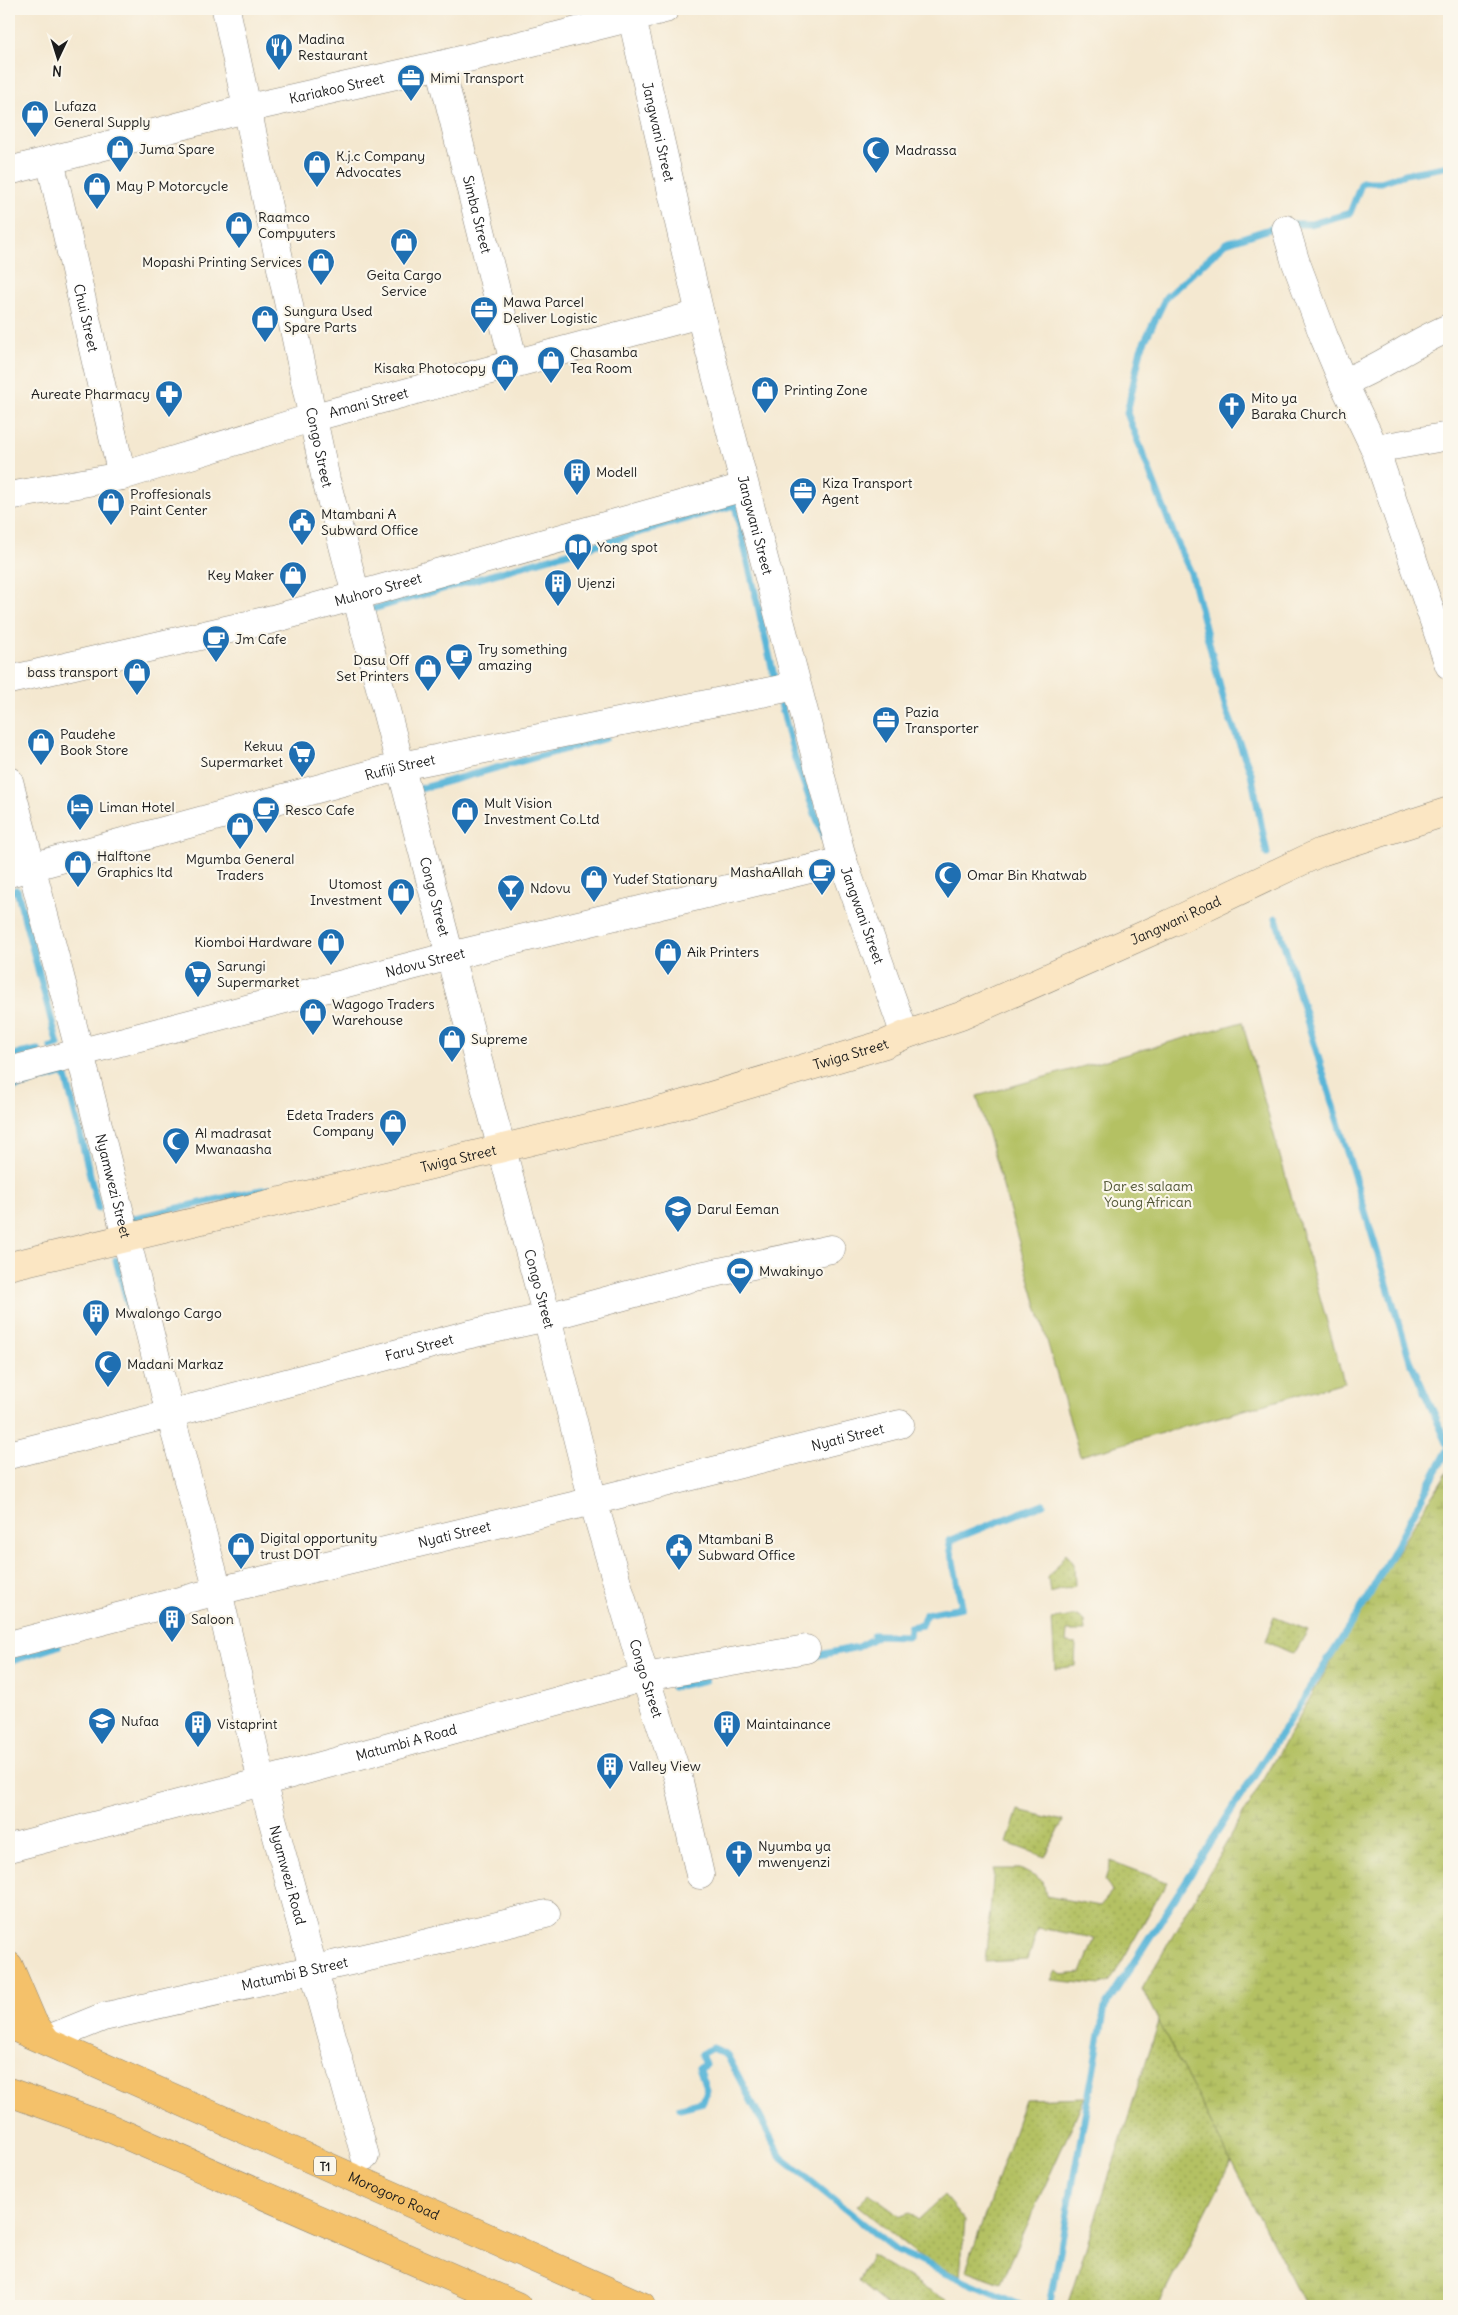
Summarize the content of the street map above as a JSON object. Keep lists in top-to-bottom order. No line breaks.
{"streets":{"highway":["T1","Morogoro Road"],"street":["Kariakoo Street","Jangwani Street","Simba Street","Chui Street","Amani Street","Congo Street","Muhoro Street","Rufiji Street","Jangwani Road","Ndovu Street","Twiga Street","Nyamwezi Street","Faru Street","Nyati Street","Matumbi A Road","Nyamwezi Road","Matumbi B Street"]},"crossings":[["Kariakoo Street","Jangwani Street"],["Kariakoo Street","Simba Street"],["Kariakoo Street","Chui Street"],["Kariakoo Street","Congo Street"],["Jangwani Street","Amani Street"],["Jangwani Street","Muhoro Street"],["Jangwani Street","Rufiji Street"],["Jangwani Street","Jangwani Road"],["Jangwani Street","Ndovu Street"],["Jangwani Street","Twiga Street"],["Simba Street","Amani Street"],["Chui Street","Amani Street"],["Amani Street","Congo Street"],["Congo Street","Muhoro Street"],["Congo Street","Rufiji Street"],["Congo Street","Ndovu Street"],["Congo Street","Twiga Street"],["Congo Street","Faru Street"],["Congo Street","Nyati Street"],["Congo Street","Matumbi A Road"],["Rufiji Street","Nyamwezi Street"],["Jangwani Road","Twiga Street"],["Ndovu Street","Nyamwezi Street"],["Twiga Street","Nyamwezi Street"],["Nyamwezi Street","Faru Street"],["Nyamwezi Street","Nyati Street"],["Nyamwezi Street","Nyamwezi Road"],["Nyati Street","Nyamwezi Road"],["Matumbi A Road","Nyamwezi Road"],["Nyamwezi Road","Matumbi B Street"],["Matumbi B Street","Morogoro Road"]],"parks":["Dar es salaam Young African"],"places":{"restaurant":["Madina Restaurant"],"office":["Mimi Transport","Mawa Parcel Deliver Logistic","Kiza Transport Agent","Pazia Transporter"],"shop":["Lufaza General Supply","Juma Spare","K.j.c Company Advocates","May P Motorcycle","Raamco Compyuters","Geita Cargo Service","Mopashi Printing Services","Sungura Used Spare Parts","Chasamba Tea Room","Kisaka Photocopy","Printing Zone","Proffesionals Paint Center","Key Maker","Dasu Off Set Printers","bass transport","Paudehe Book Store","Mult Vision Investment Co.Ltd","Mgumba General Traders","Halftone Graphics ltd","Yudef Stationary","Utomost Investment","Kiomboi Hardware","Aik Printers","Wagogo Traders Warehouse","Supreme","Edeta Traders Company","Digital opportunity trust DOT"],"mosque":["Madrassa","Omar Bin Khatwab","Al madrasat Mwanaasha","Madani Markaz"],"pharmacy":["Aureate Pharmacy"],"church":["Mito ya Baraka Church","Nyumba ya mwenyenzi"],"building":["Modell","Ujenzi","Mwalongo Cargo","Saloon","Vistaprint","Maintainance","Valley View"],"public building":["Mtambani A Subward Office","Mtambani B Subward Office"],"library":["Yong spot"],"cafe":["Jm Cafe","Try something amazing","Resco Cafe","MashaAllah"],"supermarket":["Kekuu Supermarket","Sarungi Supermarket"],"hotel":["Liman Hotel"],"bar":["Ndovu"],"school or university":["Darul Eeman","Nufaa"],"sports":["Mwakinyo"]},"north":"bottom"}
